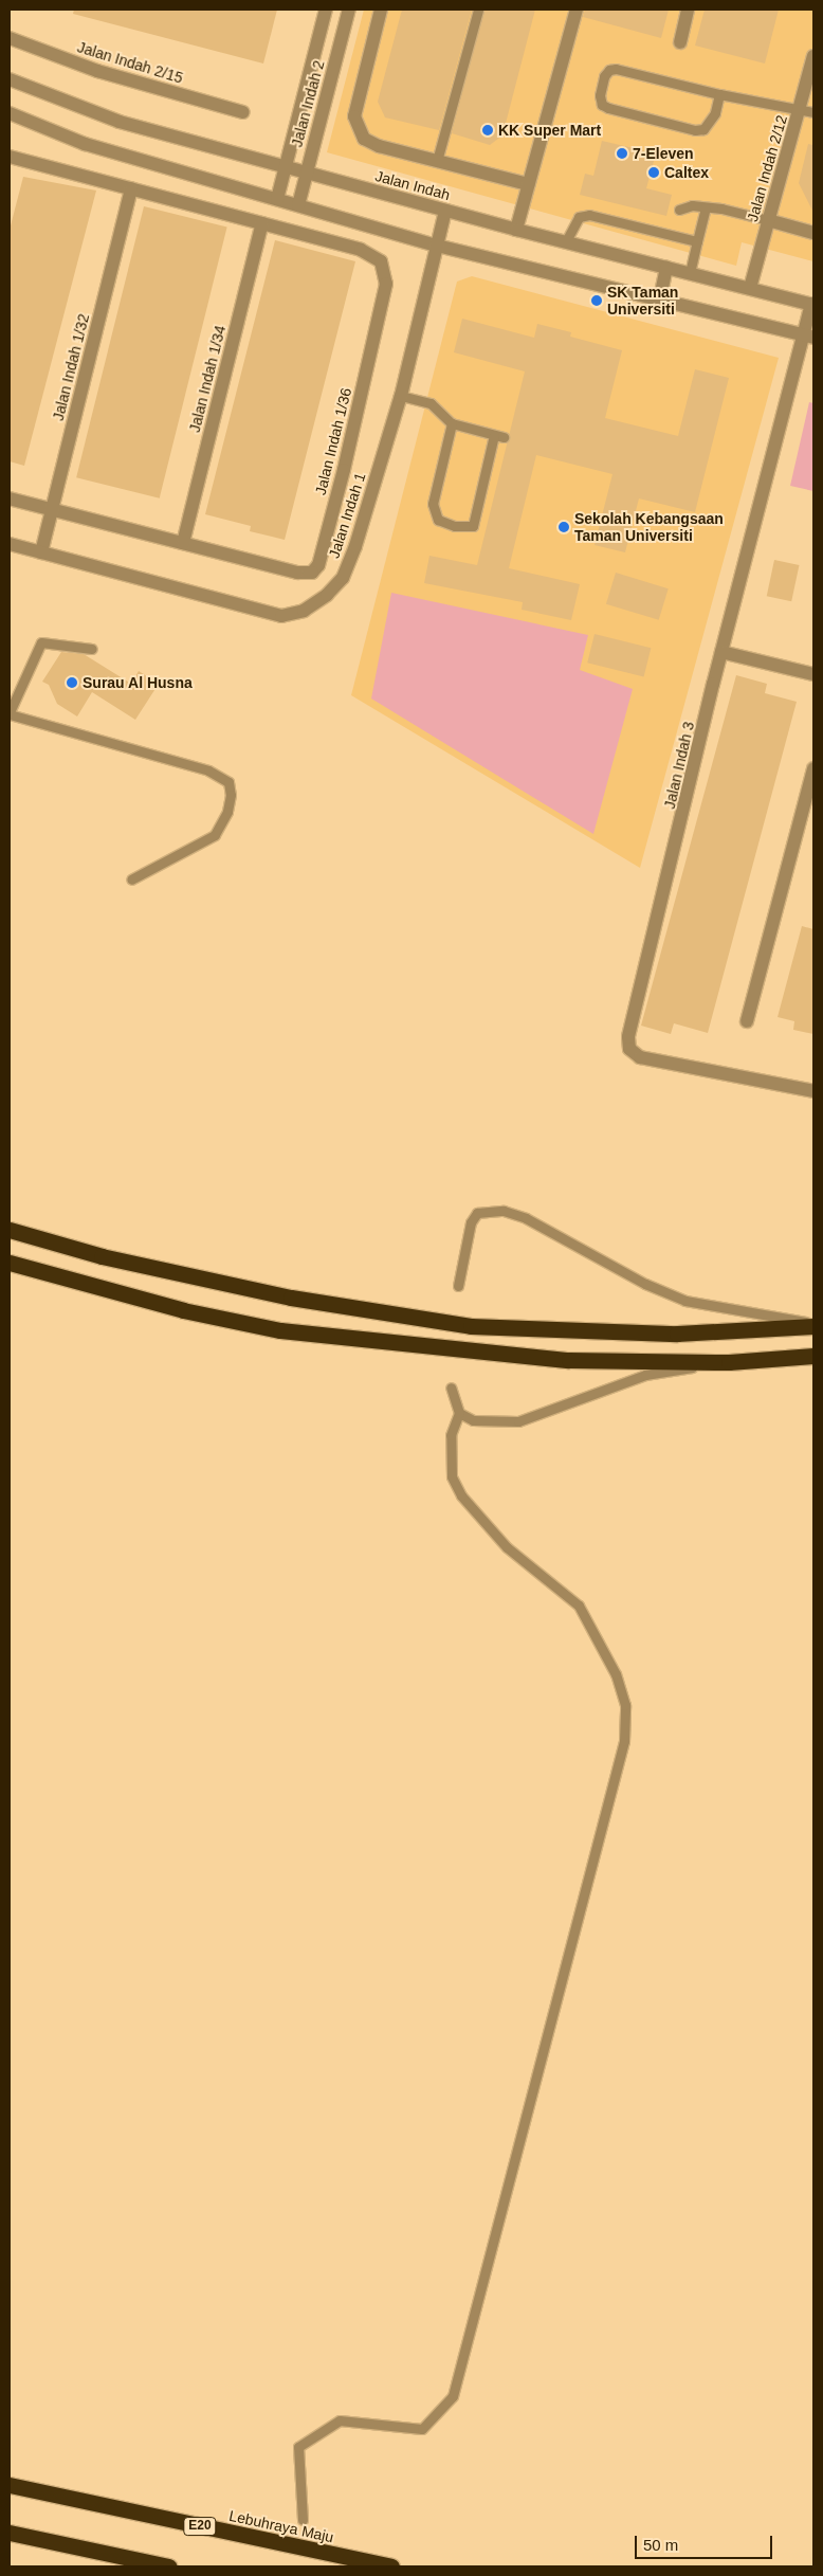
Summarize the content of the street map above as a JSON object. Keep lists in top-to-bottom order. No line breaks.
{"streets":{"highway":["E20","Lebuhraya Maju"],"street":["Jalan Indah 2/15","Jalan Indah 2","Jalan Indah 2/12","Jalan Indah","Jalan Indah 1/32","Jalan Indah 1/34","Jalan Indah 1/36","Jalan Indah 1","Jalan Indah 3"]},"crossings":[["Jalan Indah 2","Jalan Indah"],["Jalan Indah 2/12","Jalan Indah"],["Jalan Indah","Jalan Indah 1"],["Jalan Indah","Jalan Indah 3"],["Jalan Indah 1/32","Jalan Indah 1/36"],["Jalan Indah 1/32","Jalan Indah 1"],["Jalan Indah 1/34","Jalan Indah 1/36"]],"places":["KK Super Mart","7-Eleven","Caltex","SK Taman Universiti","Sekolah Kebangsaan Taman Universiti","Surau Al Husna"],"scale_bar":"50 m"}
